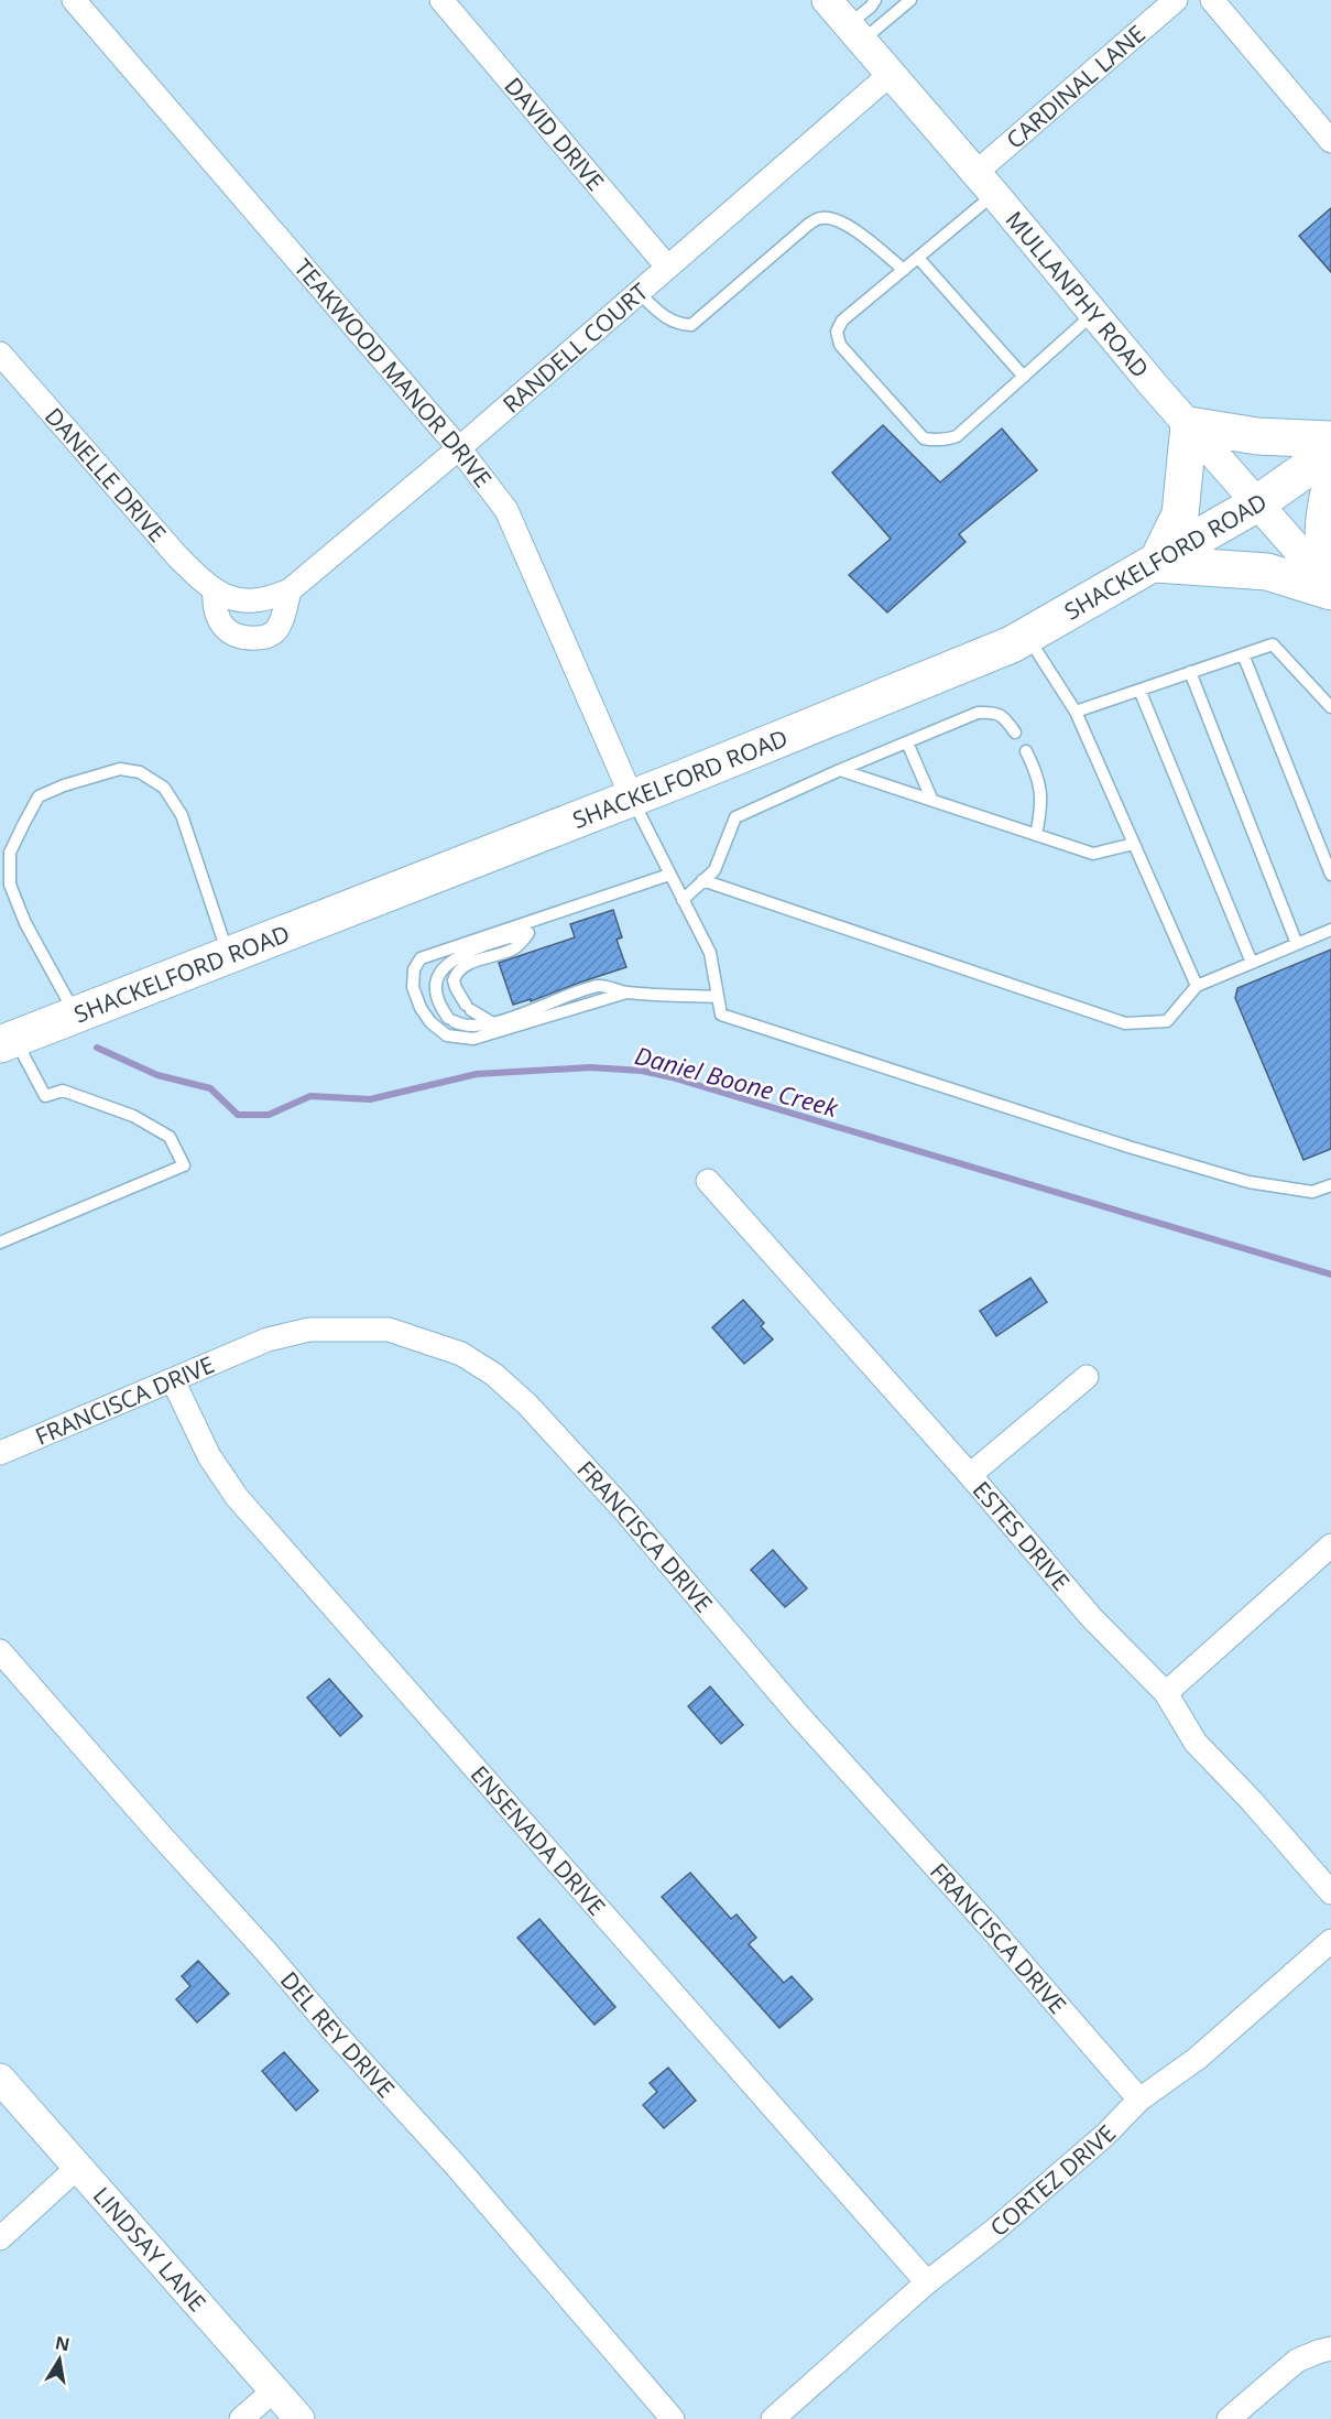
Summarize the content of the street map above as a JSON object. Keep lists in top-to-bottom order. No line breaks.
{"streets":{"main road":["SHACKELFORD ROAD"],"street":["CARDINAL LANE","DAVID DRIVE","MULLANPHY ROAD","RANDELL COURT","TEAKWOOD MANOR DRIVE","DANELLE DRIVE","FRANCISCA DRIVE","ESTES DRIVE","ENSENADA DRIVE","DEL REY DRIVE","CORTEZ DRIVE","LINDSAY LANE"]},"crossings":[["CARDINAL LANE","MULLANPHY ROAD"],["DAVID DRIVE","RANDELL COURT"],["MULLANPHY ROAD","RANDELL COURT"],["MULLANPHY ROAD","SHACKELFORD ROAD"],["RANDELL COURT","TEAKWOOD MANOR DRIVE"],["RANDELL COURT","DANELLE DRIVE"],["TEAKWOOD MANOR DRIVE","SHACKELFORD ROAD"],["FRANCISCA DRIVE","ENSENADA DRIVE"],["FRANCISCA DRIVE","CORTEZ DRIVE"],["ENSENADA DRIVE","CORTEZ DRIVE"]],"water":["Daniel Boone Creek"],"north":"top"}
